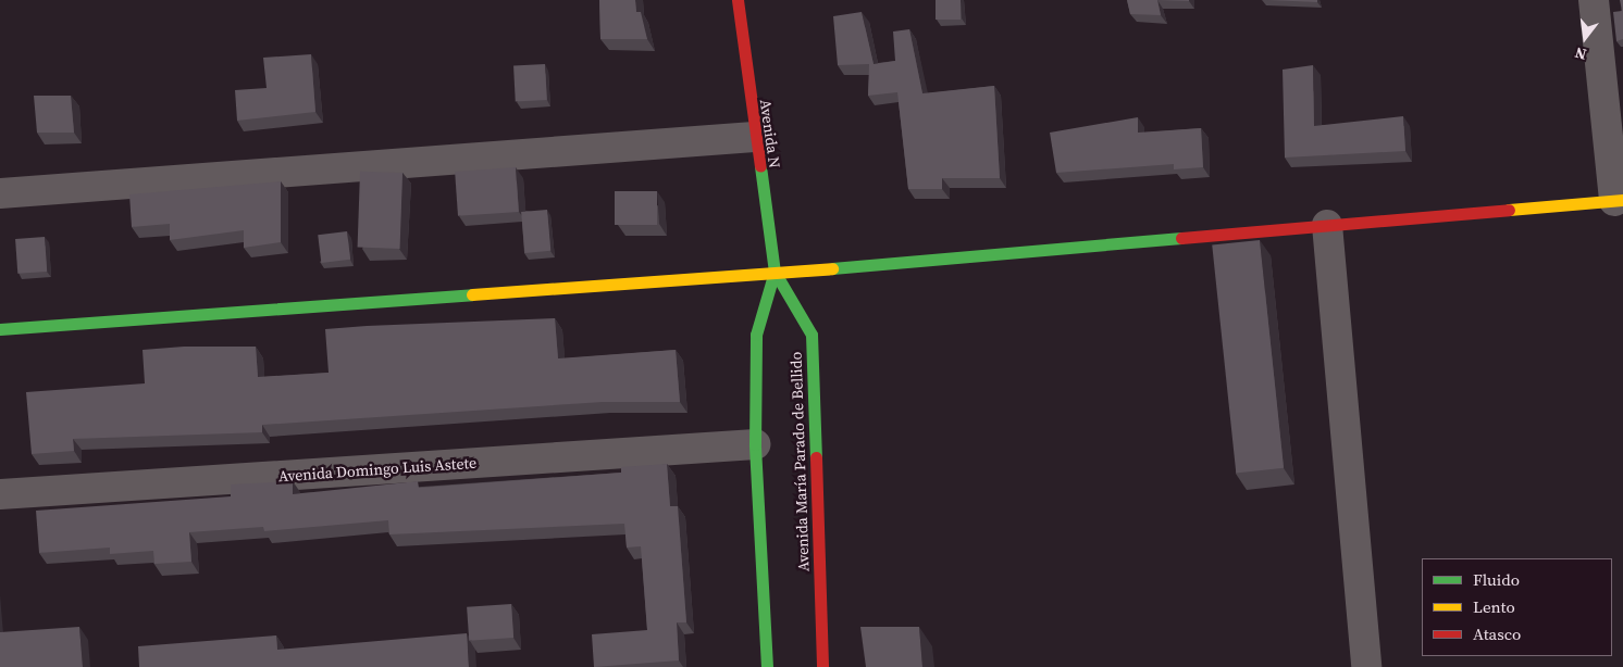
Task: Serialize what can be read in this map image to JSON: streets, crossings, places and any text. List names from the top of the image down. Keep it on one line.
{"streets":{"street":["Avenida N","Avenida María Parado de Bellido","Avenida Domingo Luis Astete"]},"crossings":[["Avenida N","Avenida María Parado de Bellido"]],"legend":["Fluido","Lento","Atasco"],"north":"bottom"}
